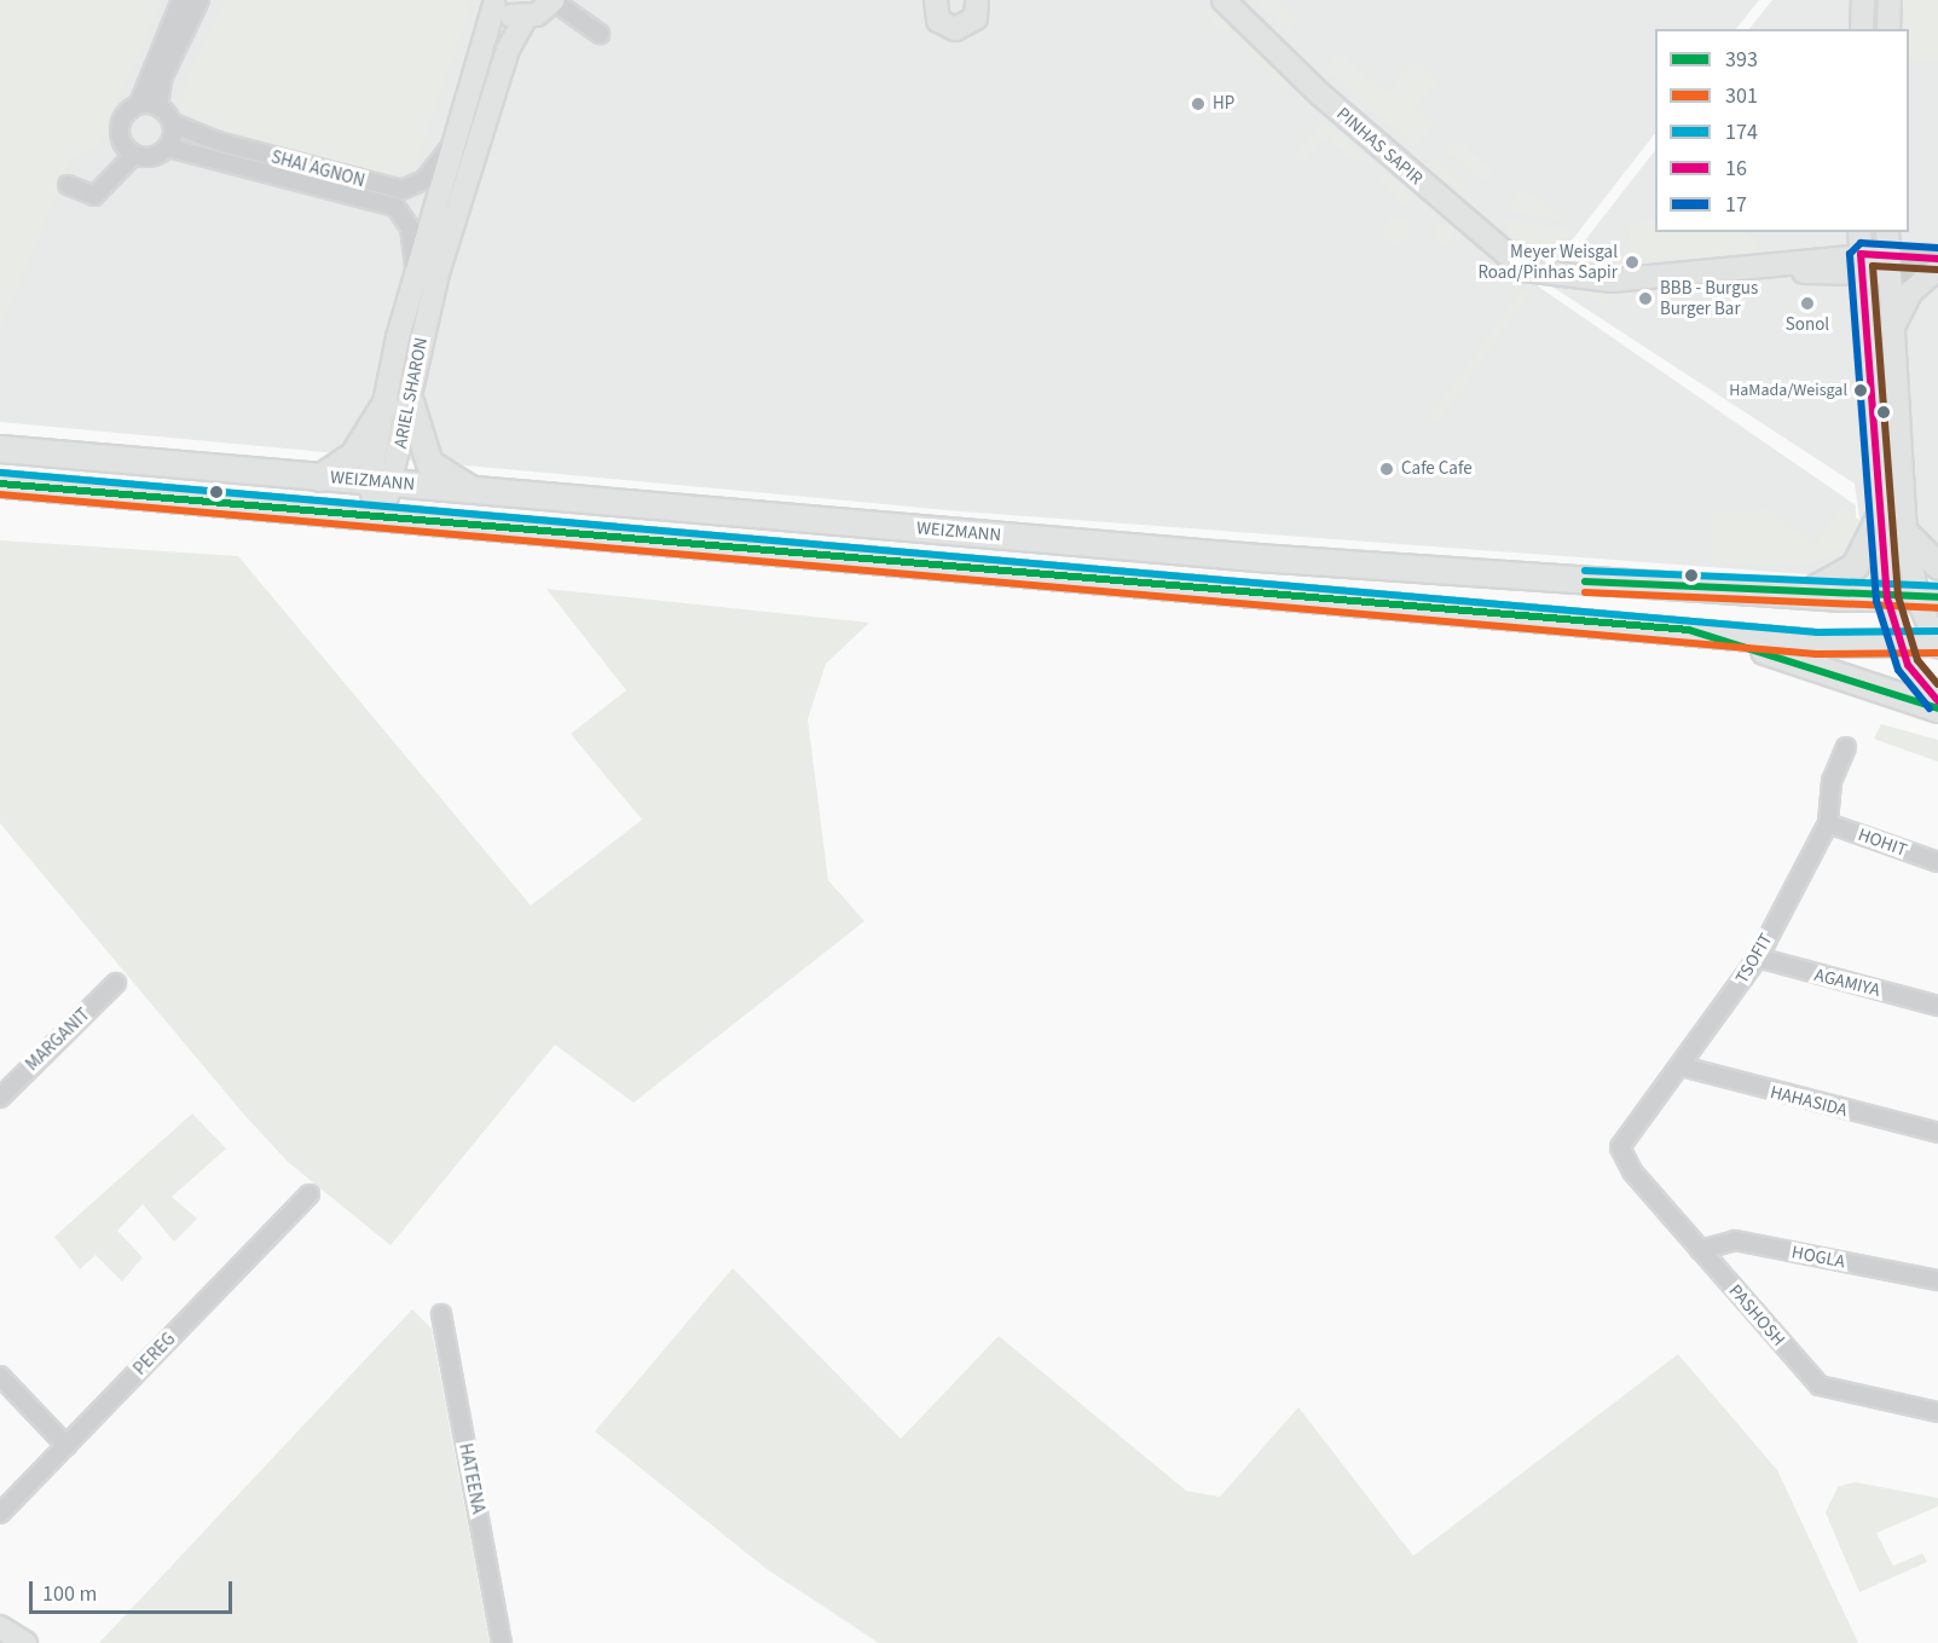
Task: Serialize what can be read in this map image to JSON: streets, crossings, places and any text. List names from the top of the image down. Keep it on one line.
{"streets":{"main road":["WEIZMANN"],"street":["PINHAS SAPIR","SHAI AGNON","ARIEL SHARON","HOHIT","TSOFIT","AGAMIYA","MARGANIT","HAHASIDA","HOGLA","PASHOSH","PEREG","HATEENA"]},"crossings":[["SHAI AGNON","ARIEL SHARON"],["ARIEL SHARON","WEIZMANN"],["HOHIT","TSOFIT"],["TSOFIT","AGAMIYA"],["TSOFIT","HAHASIDA"],["TSOFIT","PASHOSH"],["HOGLA","PASHOSH"]],"places":["HP","Meyer Weisgal Road/Pinhas Sapir","BBB - Burgus Burger Bar","Sonol","HaMada/Weisgal","Cafe Cafe"],"lines":["transit line 17","transit line 16","transit line 174","transit line 393","transit line 301"],"legend":["393","301","174","16","17"],"scale_bar":"100 m"}
